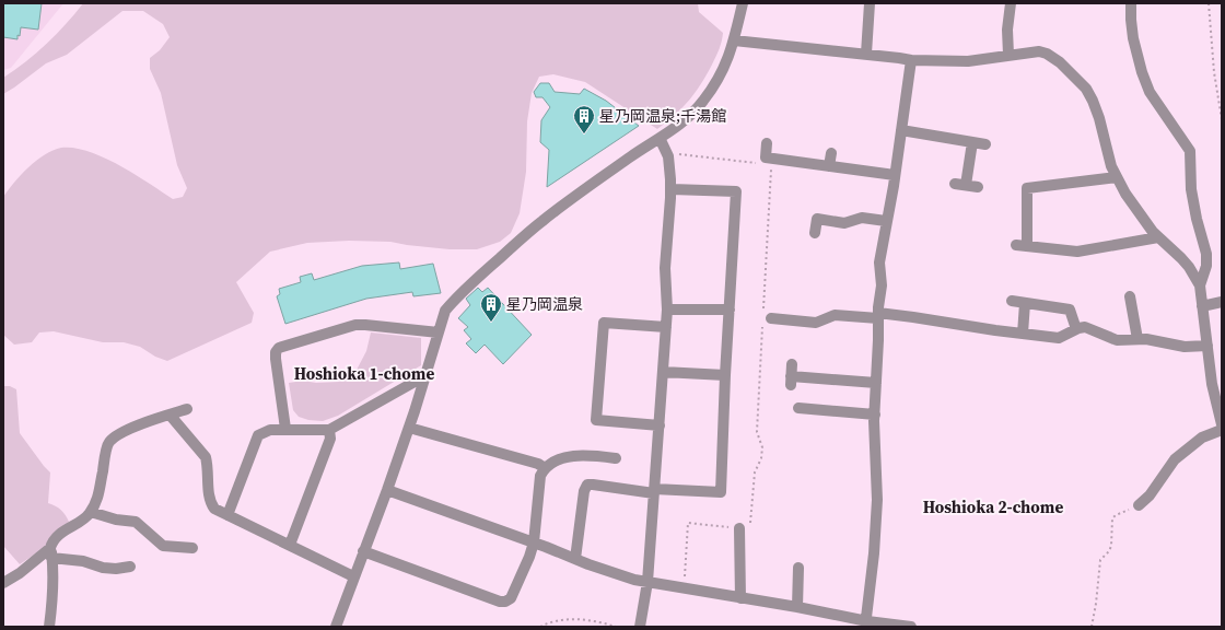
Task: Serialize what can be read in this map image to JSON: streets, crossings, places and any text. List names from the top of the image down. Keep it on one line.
{"districts":["Hoshioka 1-chome","Hoshioka 2-chome"],"places":{"building":["星乃岡温泉;千湯館","星乃岡温泉"]}}
